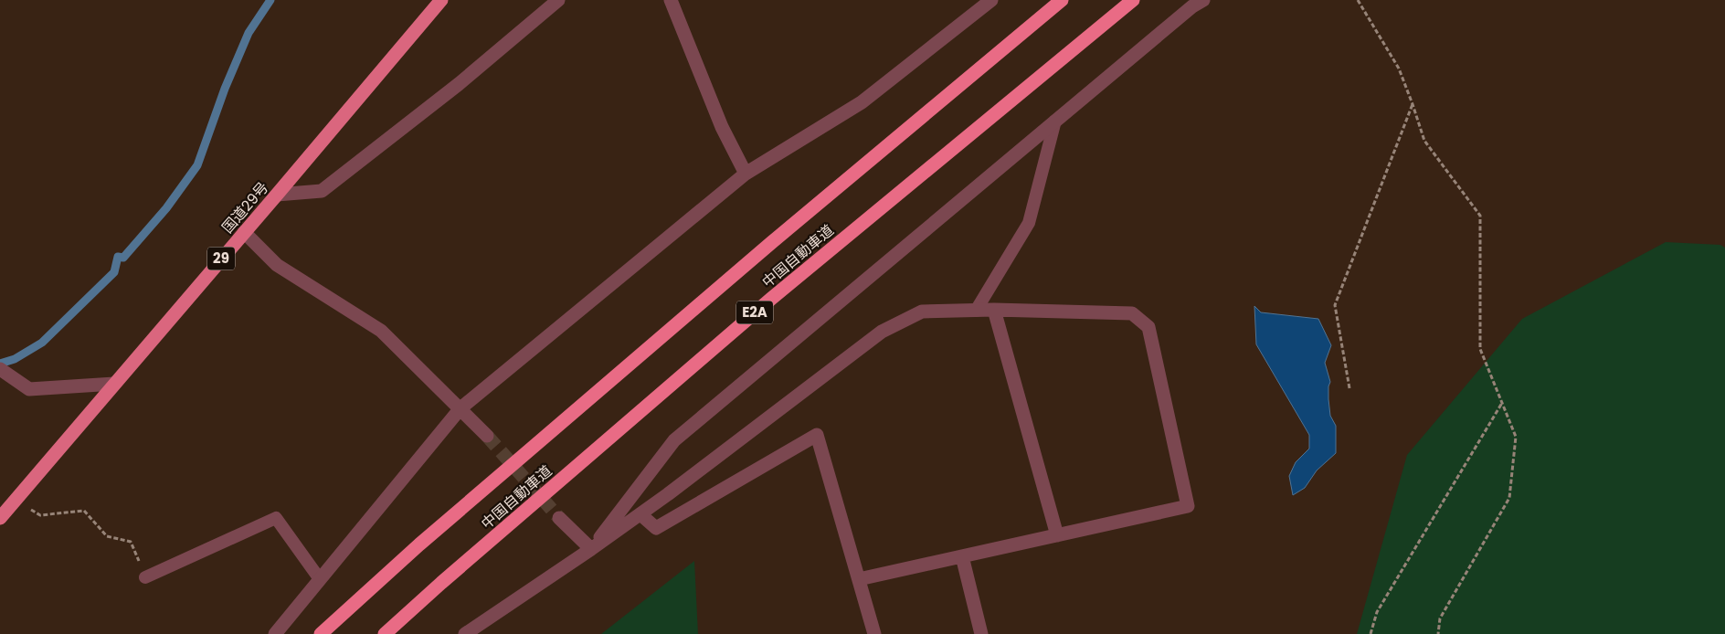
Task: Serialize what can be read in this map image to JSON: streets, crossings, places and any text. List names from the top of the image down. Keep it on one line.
{"streets":{"highway":["国道29号","中国自動車道","29","E2A"]}}
